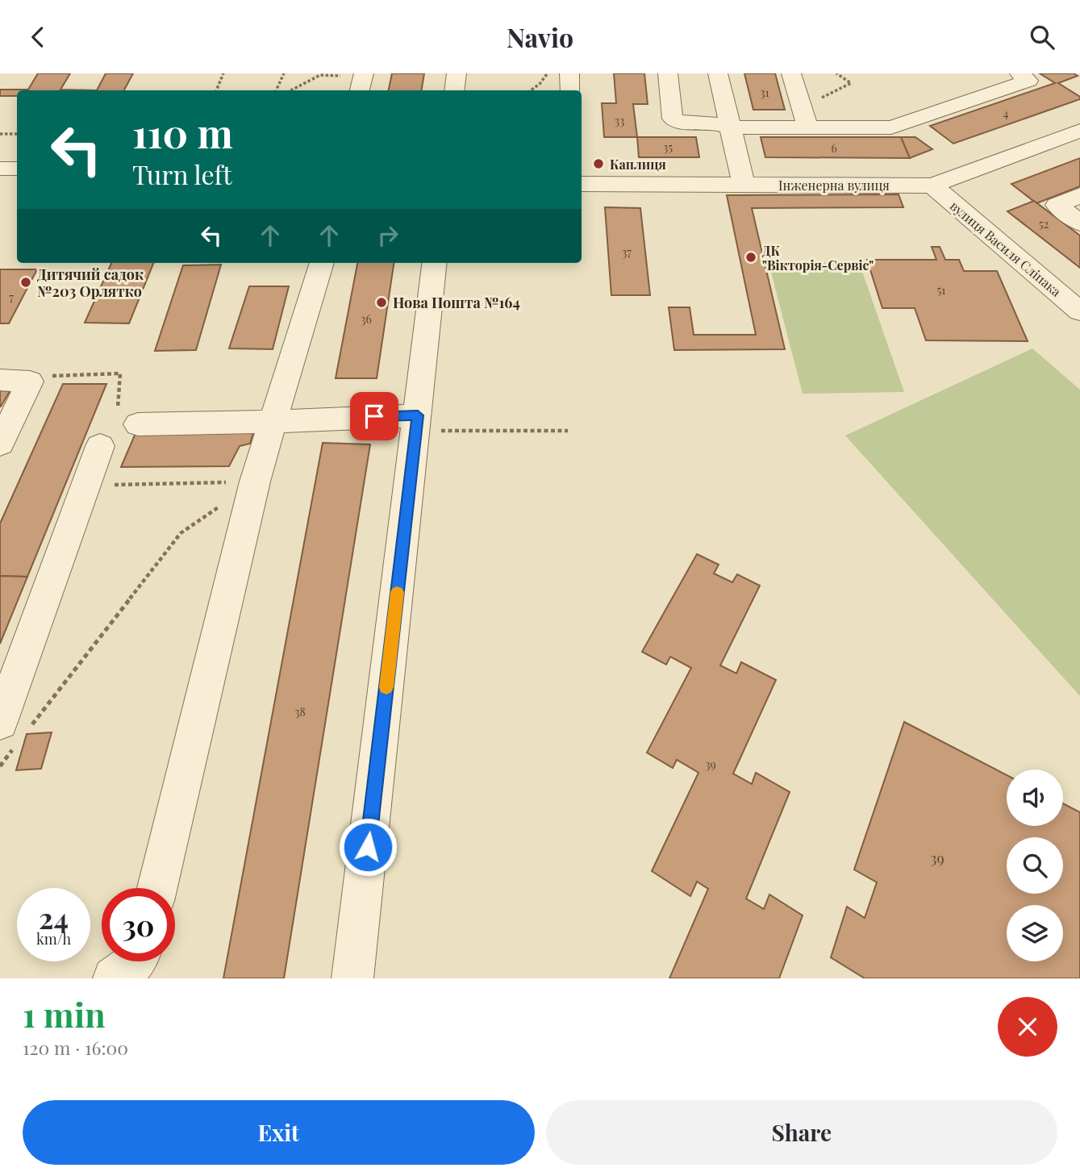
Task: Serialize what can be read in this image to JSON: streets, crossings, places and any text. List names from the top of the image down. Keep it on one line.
{"streets":{"street":["Інженерна вулиця","вулиця Василя Сліпака"]},"crossings":[["Інженерна вулиця","вулиця Василя Сліпака"]],"places":["Каплиця","ДК \"Вікторія-Сервіс\"","Дитячий садок №203 Орлятко","Нова Пошта №164"],"house_numbers":["31","4","33","35","6","52","37","51","7","36","38","39","39"],"page":{"header":"Navio","turn":["110 m","Turn left"],"speed":"24 km/h","limit":"30","heading":["1 min","120 m · 16:00"],"buttons":["Exit","Share"]}}
